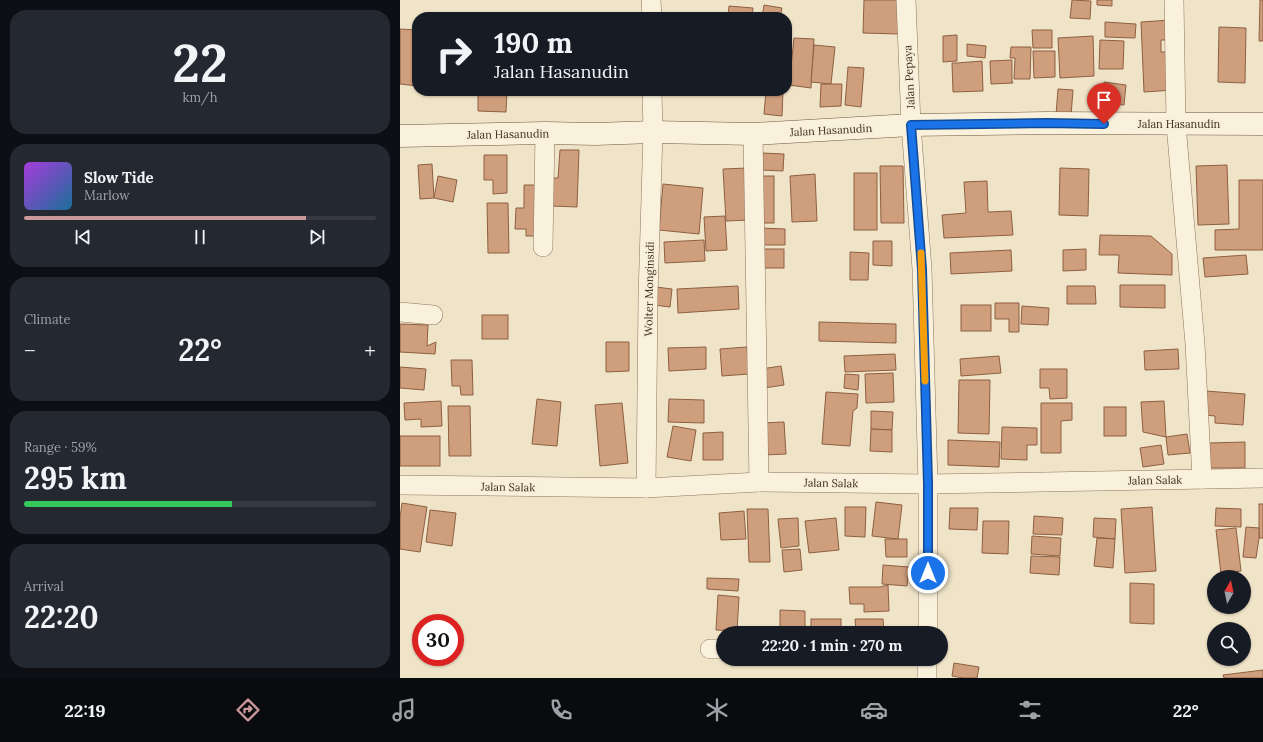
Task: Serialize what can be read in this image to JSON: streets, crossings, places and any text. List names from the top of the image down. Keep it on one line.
{"streets":{"main road":["Jalan Hasanudin"],"street":["Jalan Pepaya","Wolter Monginsidi","Jalan Salak"]},"crossings":[["Jalan Pepaya","Jalan Hasanudin"],["Jalan Pepaya","Jalan Salak"],["Jalan Hasanudin","Wolter Monginsidi"],["Wolter Monginsidi","Jalan Salak"]],"north":"top","page":{"tile":[["22","km/h"],"Climate",["Range · 59%","295 km"],["Arrival","22:20"]],"turn":["190 m","Jalan Hasanudin"],"song":["Slow Tide","Marlow"],"heat":["−","22°","+"],"limit":"30","trip":"22:20 · 1 min · 270 m","tabs":["22:19","22°"]}}
